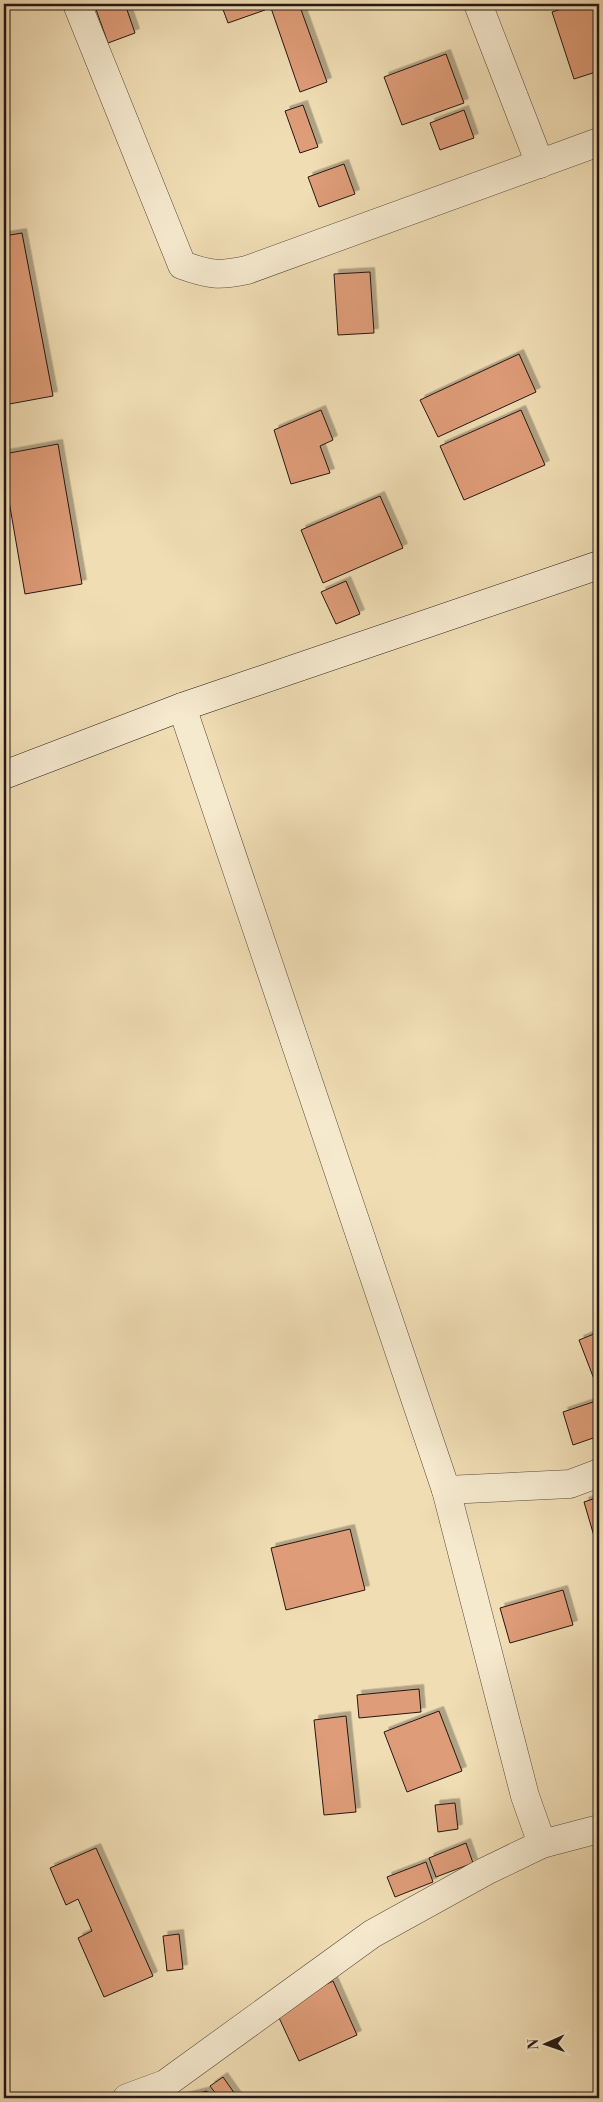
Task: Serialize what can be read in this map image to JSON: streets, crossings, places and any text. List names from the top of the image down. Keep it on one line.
{"north":"left"}
